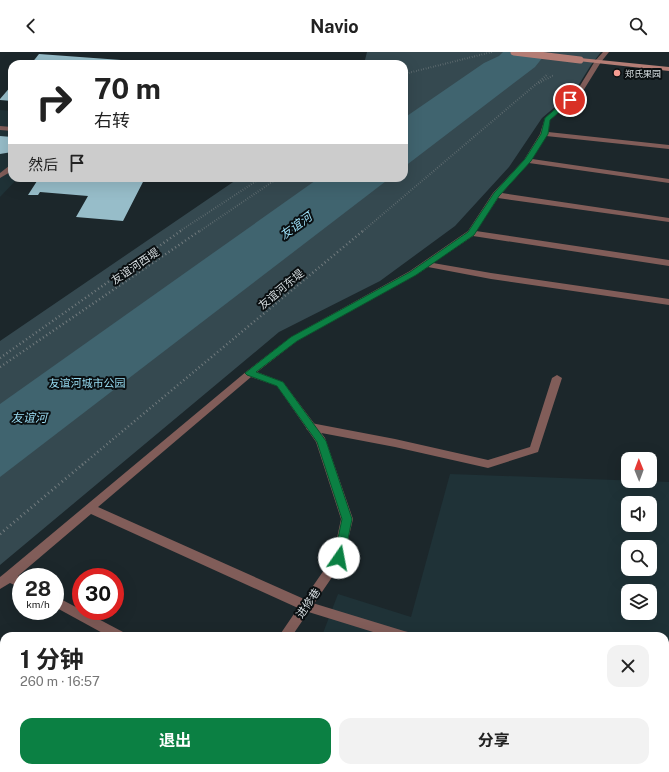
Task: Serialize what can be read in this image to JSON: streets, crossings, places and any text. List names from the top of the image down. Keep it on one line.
{"streets":{"street":["进修巷"],"path":["友谊河西堤","友谊河东堤"]},"water":["友谊河"],"parks":["友谊河城市公园"],"places":["郑氏果园"],"north":"top","page":{"header":"Navio","turn":["70 m","右转"],"then":"然后","speed":"28 km/h","limit":"30","heading":["1 分钟","260 m · 16:57"],"buttons":["退出","分享"]}}
